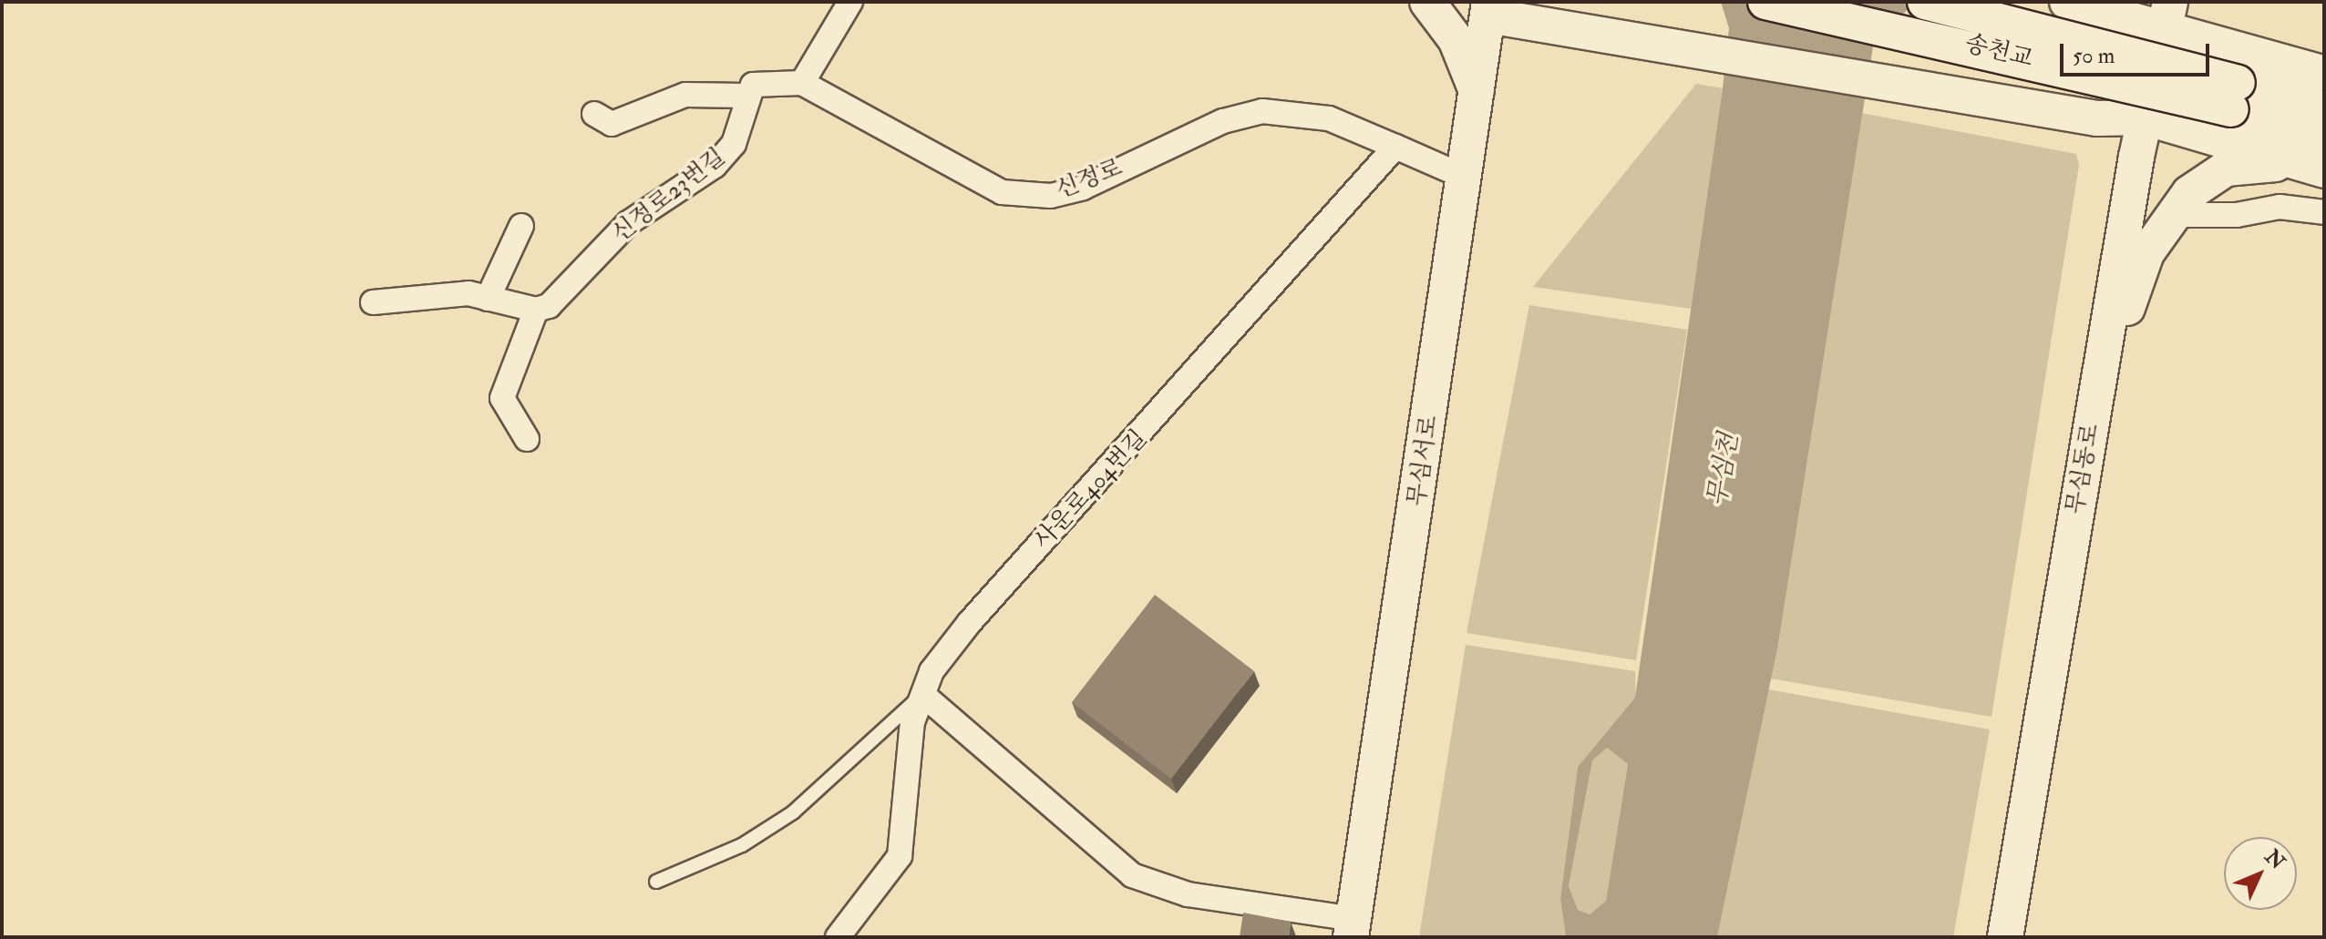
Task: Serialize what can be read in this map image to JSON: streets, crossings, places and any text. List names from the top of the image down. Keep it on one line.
{"streets":{"street":["송천교","신정로","신정로23번길","무심서로","무심동로","사운로404번길"]},"crossings":[["신정로","사운로404번길"],["무심서로","사운로404번길"]],"water":["무심천"],"scale_bar":"50 m","north":"top right"}
